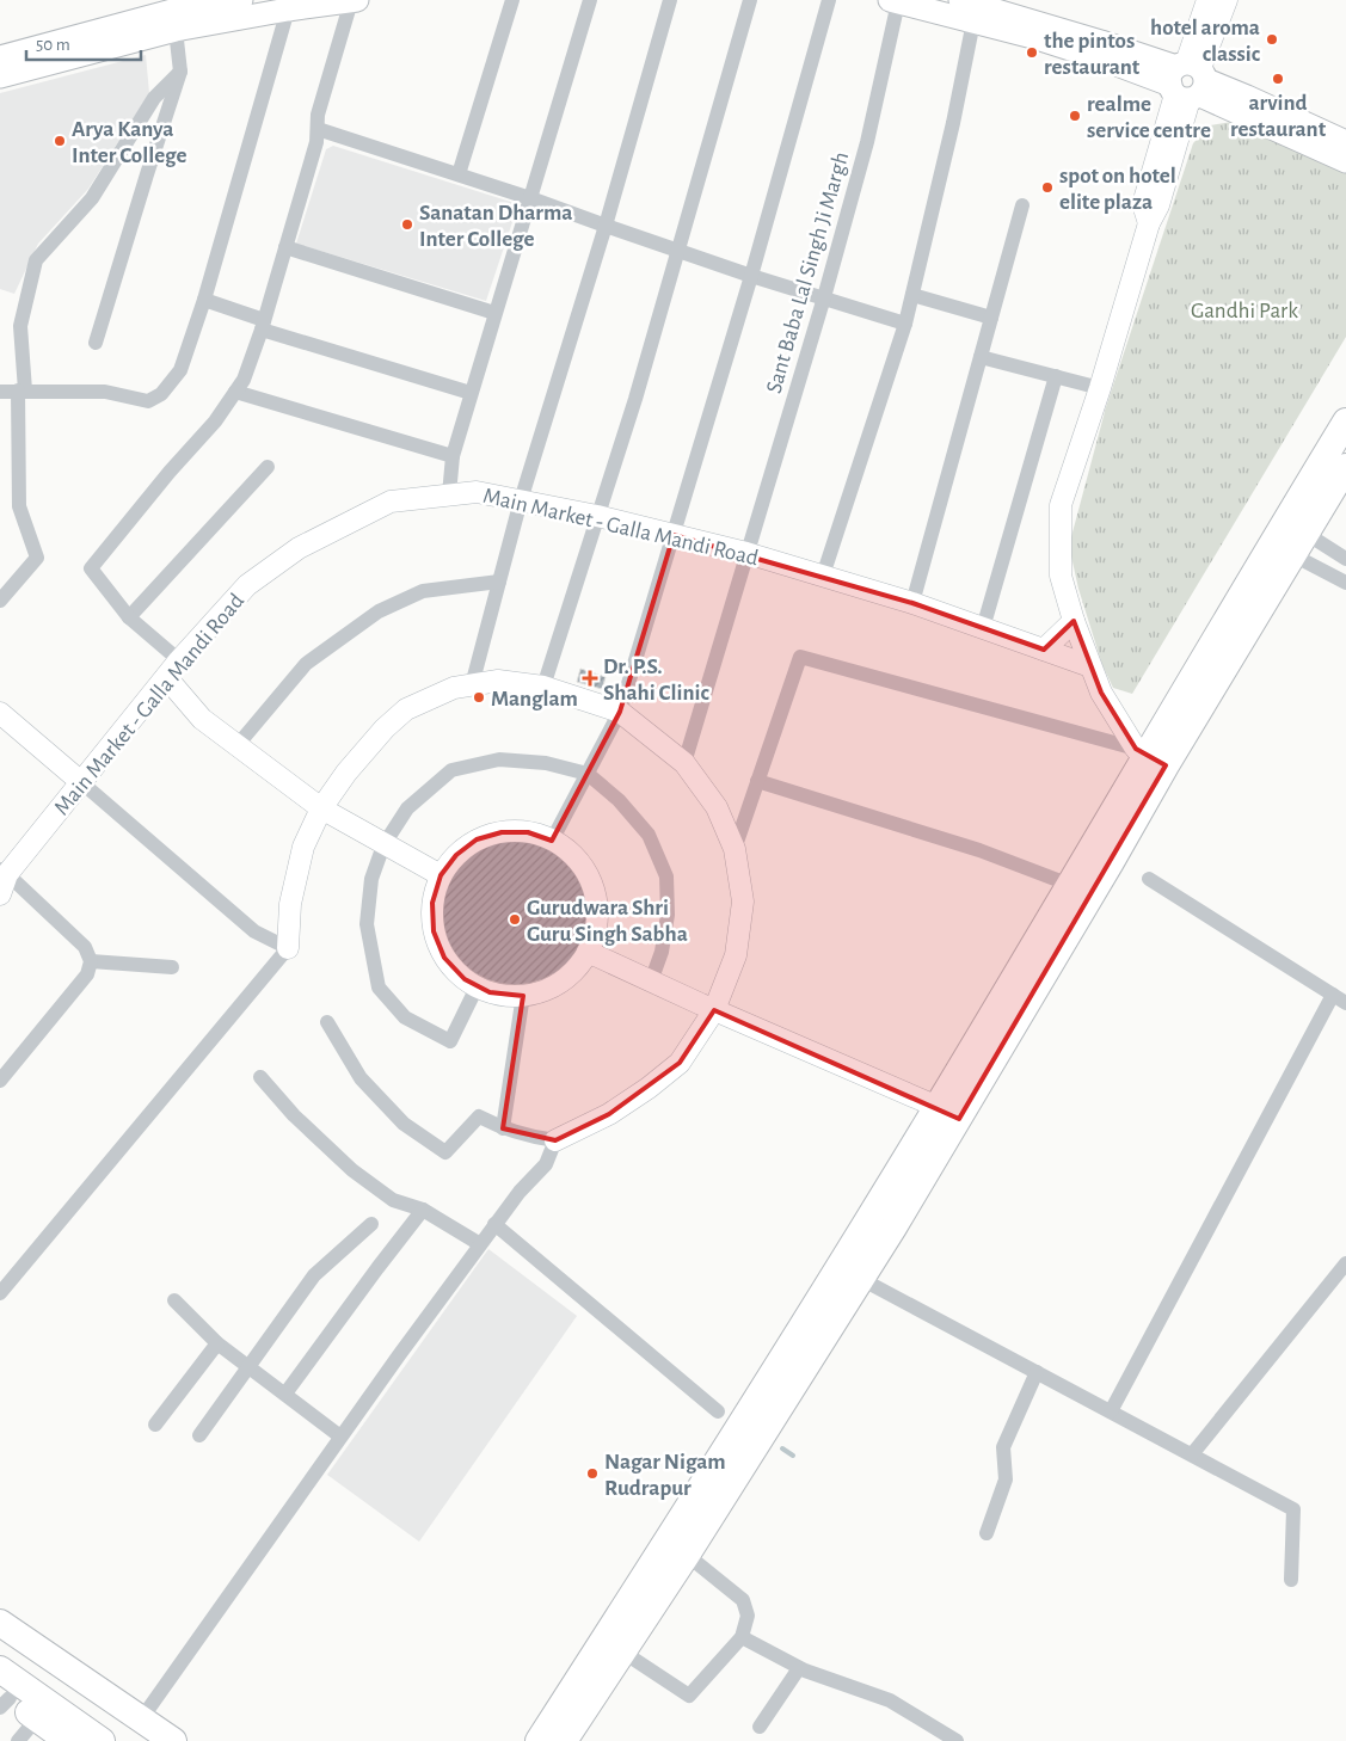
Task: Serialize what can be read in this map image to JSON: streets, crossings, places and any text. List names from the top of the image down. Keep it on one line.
{"streets":{"street":["Sant Baba Lal Singh Ji Margh","Main Market - Galla Mandi Road"]},"crossings":[["Sant Baba Lal Singh Ji Margh","Main Market - Galla Mandi Road"]],"parks":["Gandhi Park"],"places":{"other":["hotel aroma classic","the pintos restaurant","arvind restaurant","realme service centre","Arya Kanya Inter College","spot on hotel elite plaza","Sanatan Dharma Inter College","Manglam","Gurudwara Shri Guru Singh Sabha","Nagar Nigam Rudrapur"],"health":["Dr. P.S. Shahi Clinic"]},"scale_bar":"50 m"}
